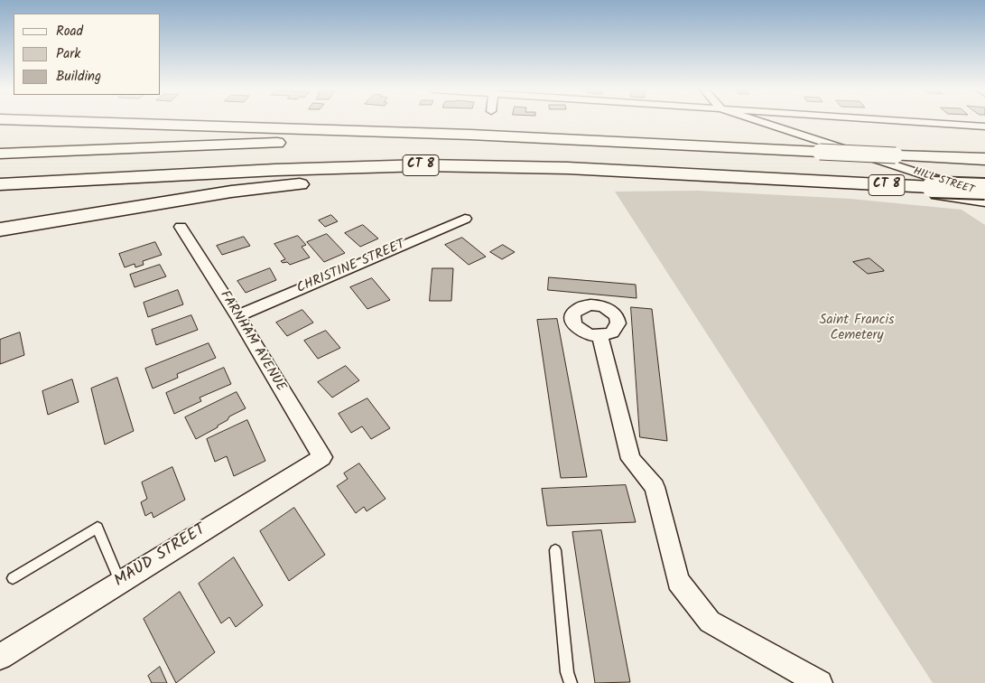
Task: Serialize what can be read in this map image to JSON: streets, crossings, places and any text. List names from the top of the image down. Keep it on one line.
{"streets":{"highway":["CT 8"],"street":["HILL STREET","CHRISTINE STREET","FARNHAM AVENUE","MAUD STREET"]},"crossings":[["CT 8","HILL STREET"],["CHRISTINE STREET","FARNHAM AVENUE"],["FARNHAM AVENUE","MAUD STREET"]],"parks":["Saint Francis Cemetery"],"legend":["Road","Park","Building"]}
